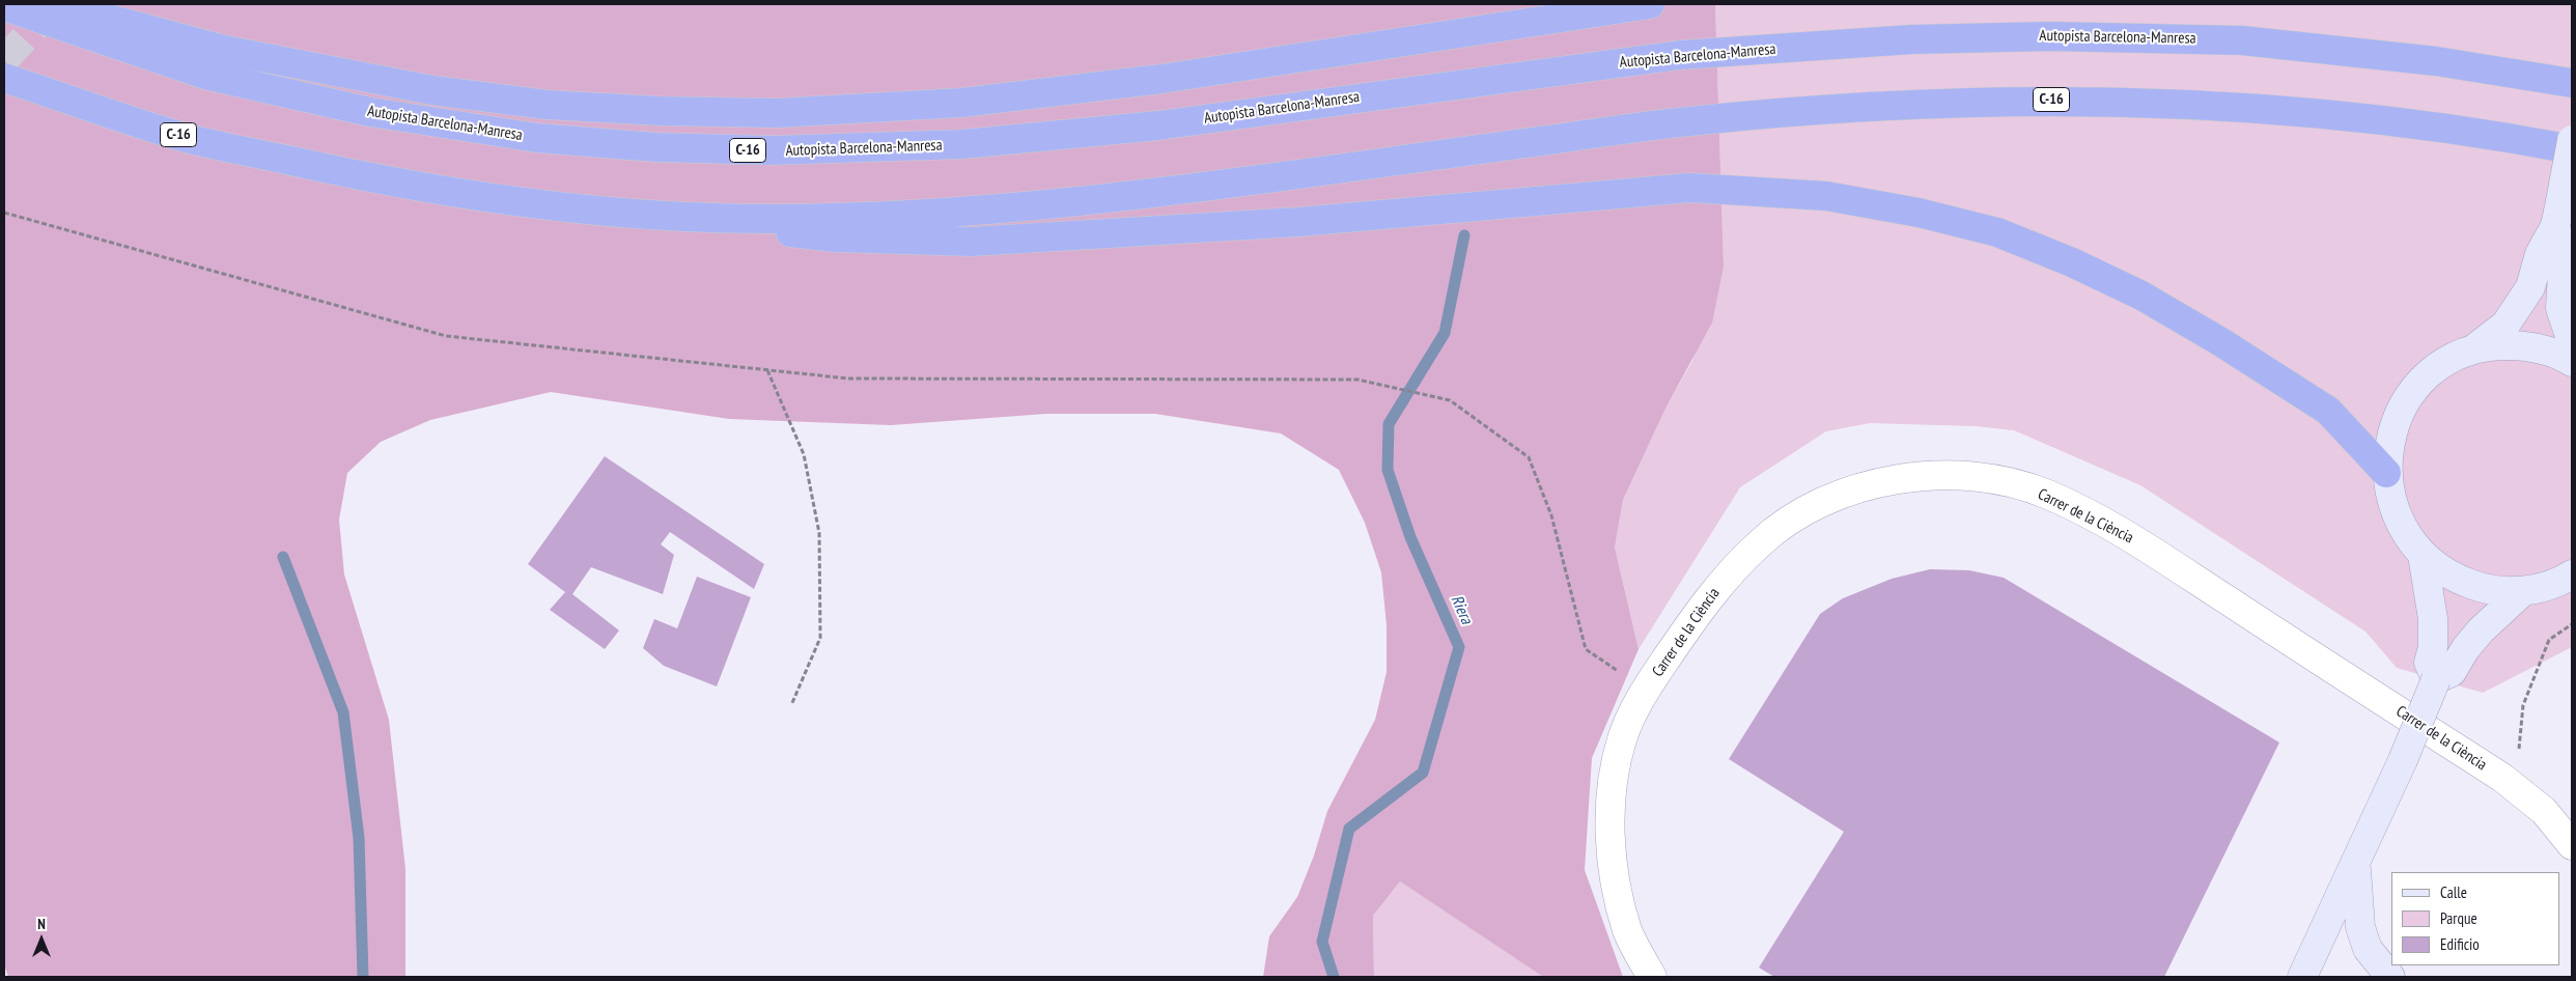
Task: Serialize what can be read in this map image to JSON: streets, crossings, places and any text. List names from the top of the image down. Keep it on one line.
{"streets":{"highway":["Autopista Barcelona-Manresa","C-16"],"street":["Carrer de la Ciència"]},"water":["Riera"],"legend":["Calle","Parque","Edificio"],"north":"top"}
